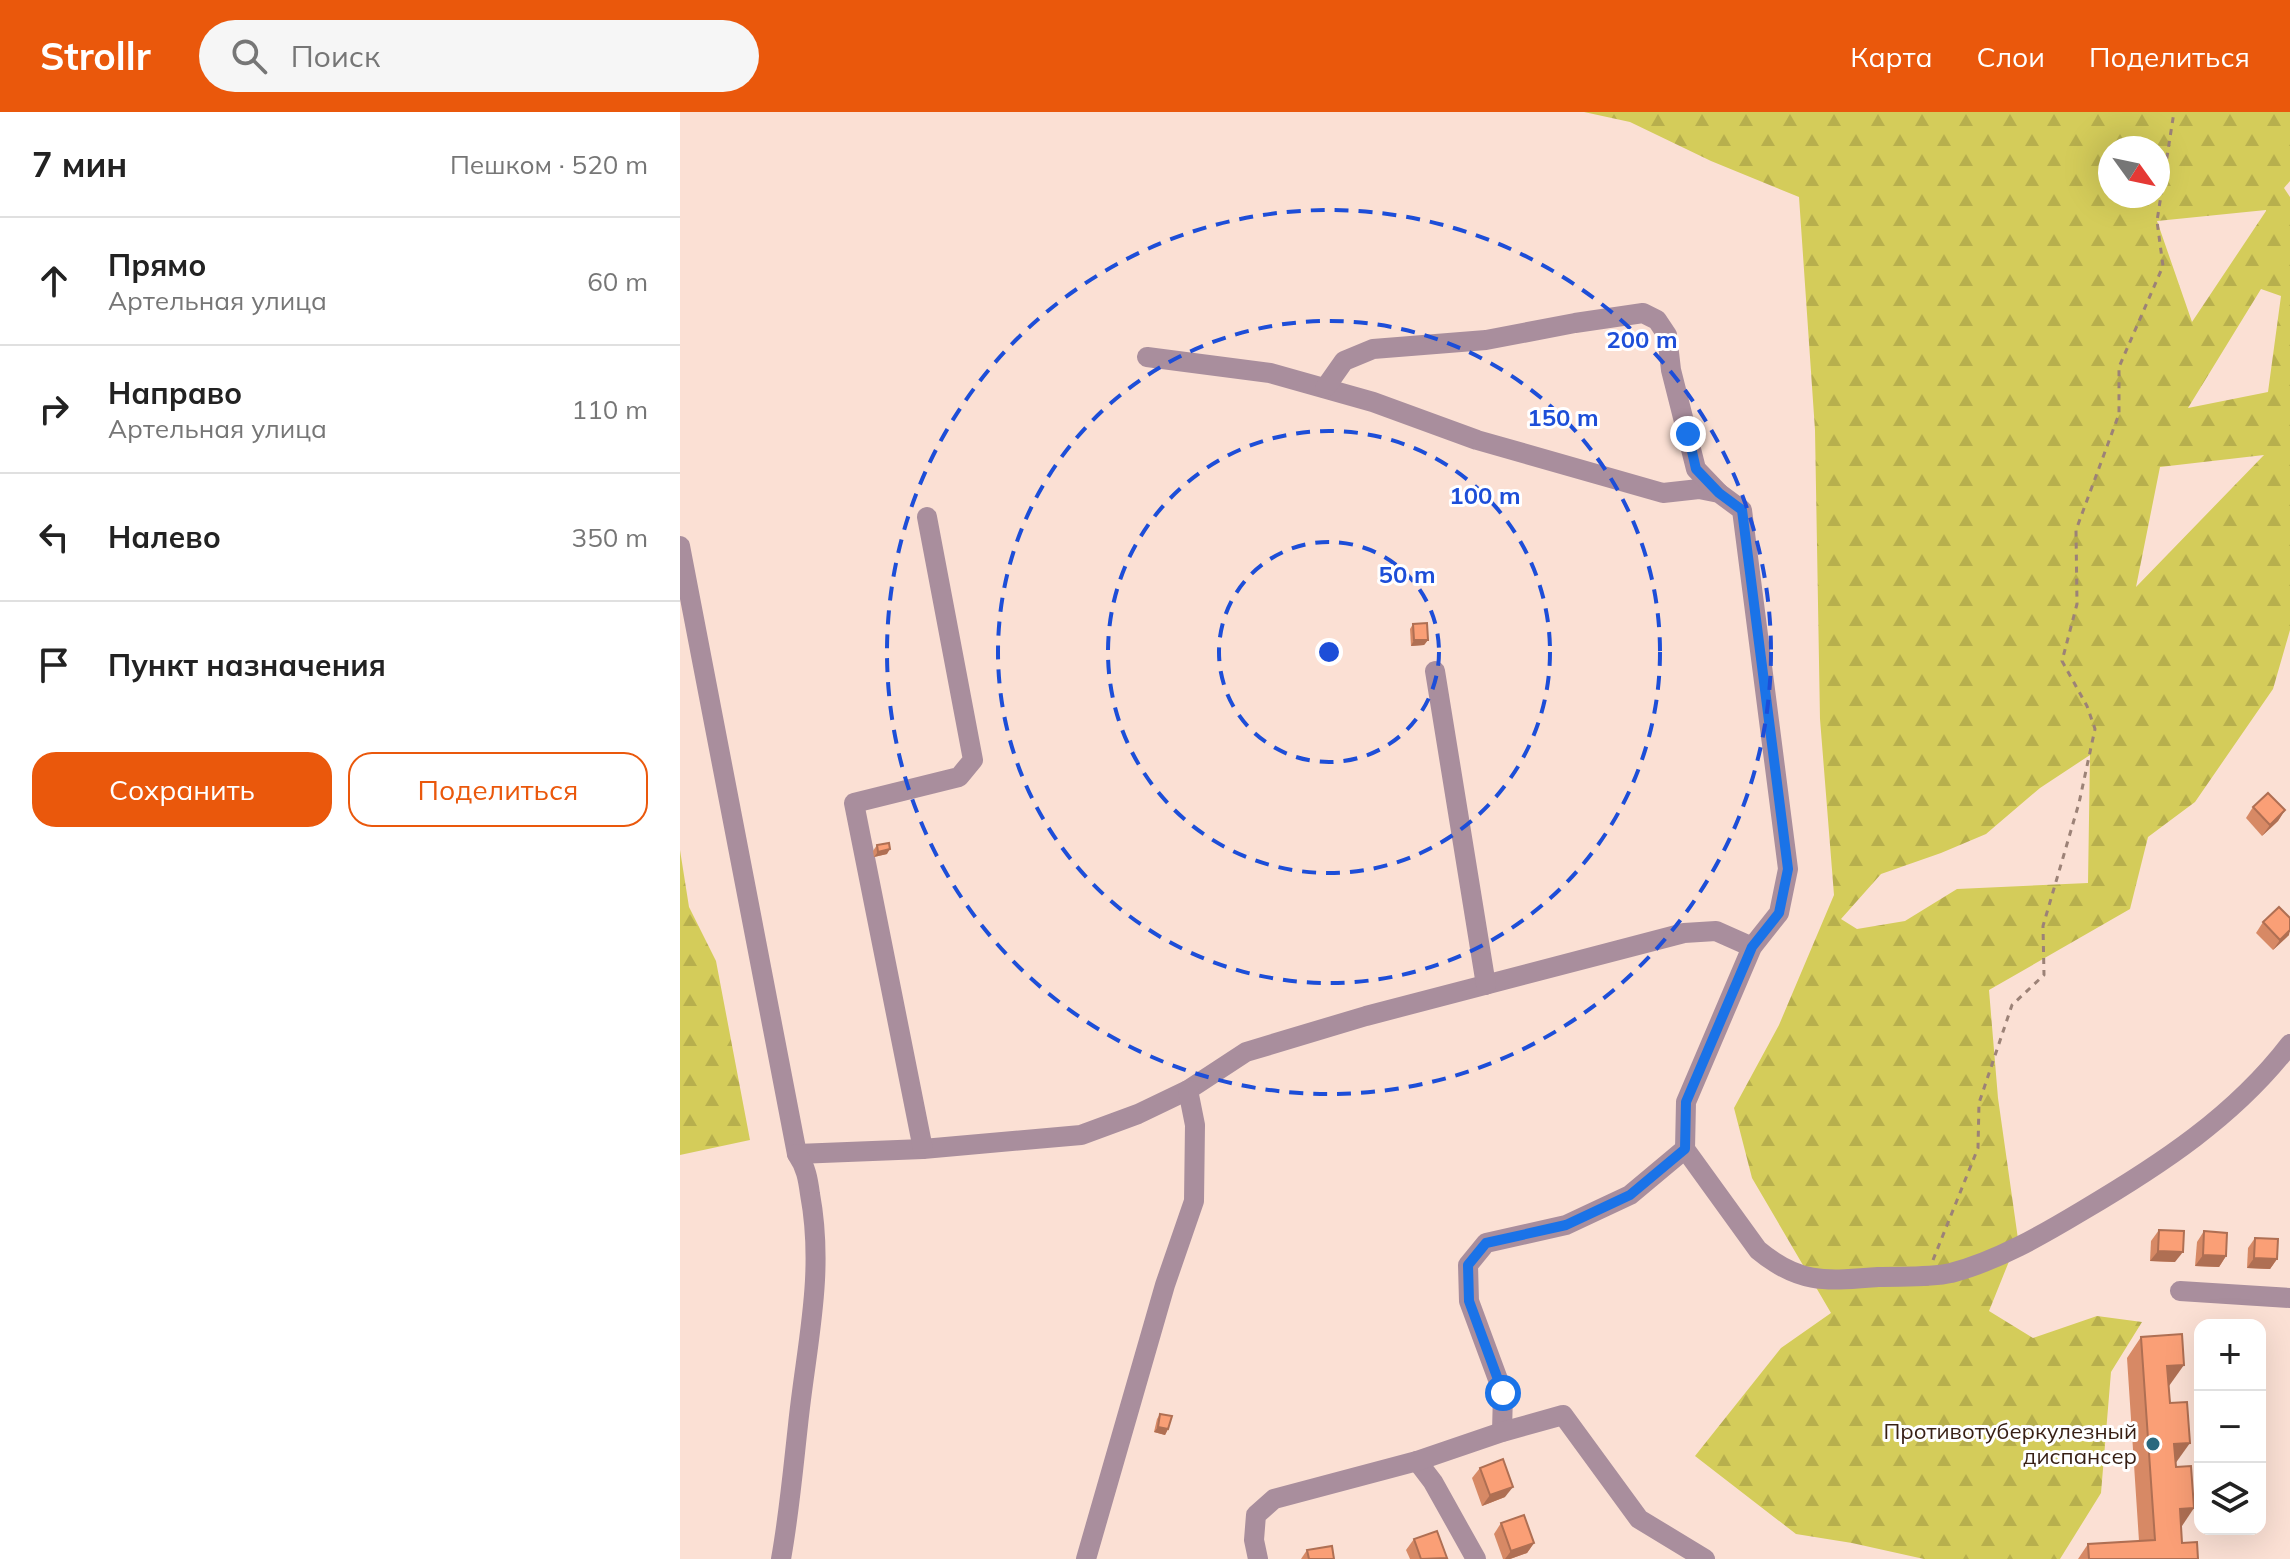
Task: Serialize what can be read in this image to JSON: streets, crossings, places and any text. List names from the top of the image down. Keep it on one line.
{"places":["Противотуберкулезный диспансер"],"north":"bottom right","page":{"header":"Strollr","search":"Поиск","nav":["Карта","Слои","Поделиться"],"heading":["7 мин","Пешком · 520 m"],"list":[["Прямо","Артельная улица","60 m"],["Направо","Артельная улица","110 m"],["Налево","350 m"],"Пункт назначения"],"buttons":["Сохранить","Поделиться"],"map_buttons":["+","−"]},"rings":["200 m","150 m","100 m","50 m"]}
